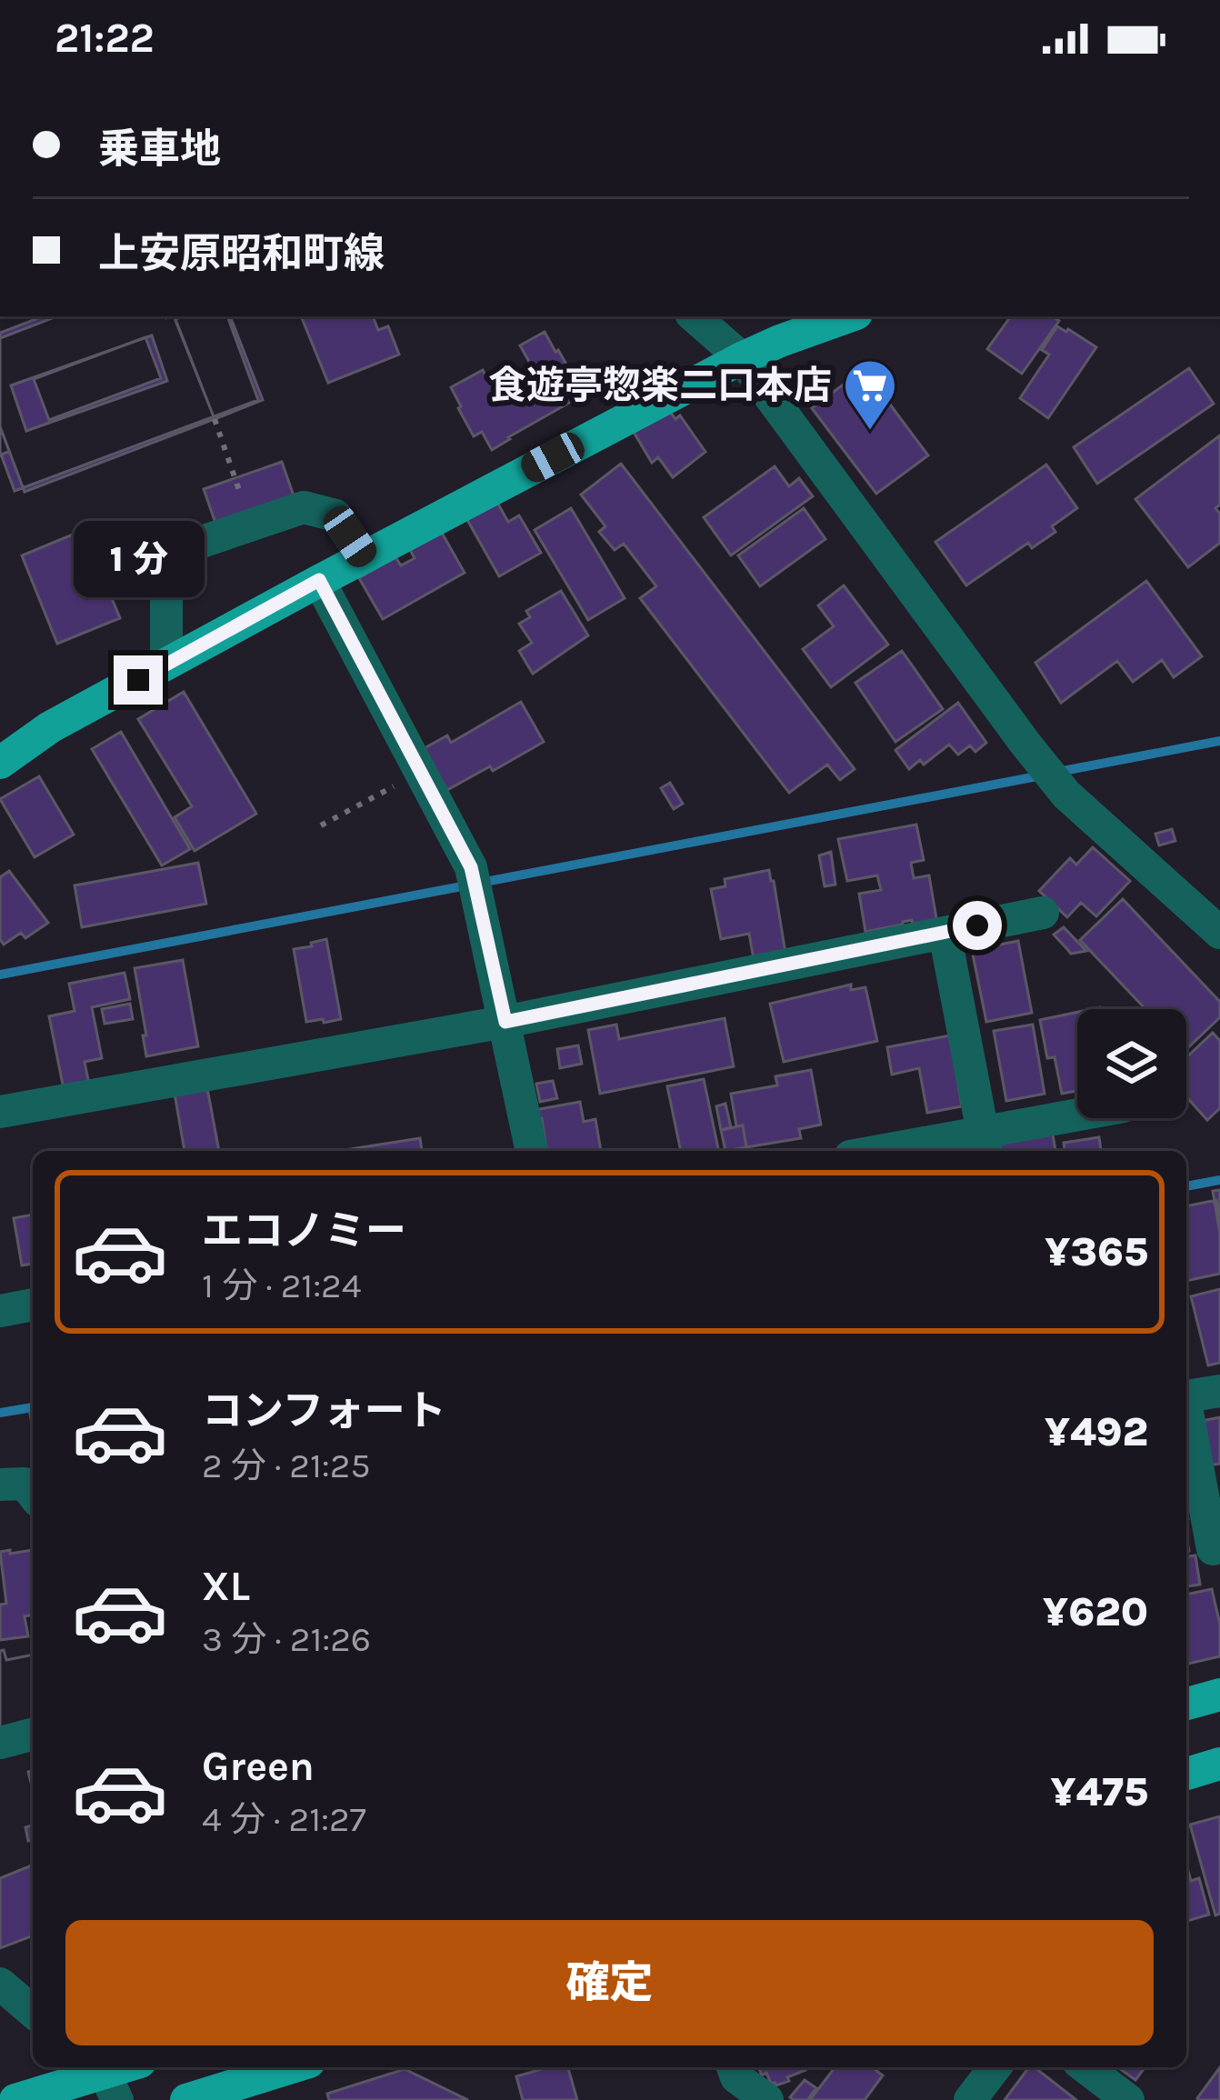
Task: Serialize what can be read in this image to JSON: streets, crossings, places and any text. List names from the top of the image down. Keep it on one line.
{"places":{"supermarket":["食遊亭惣楽二口本店"]},"page":{"status":"21:22","banner":["乗車地","上安原昭和町線"],"bubble":"1 分","list":[{"name":"エコノミー","note":"1 分 · 21:24","value":"¥365"},{"name":"コンフォート","note":"2 分 · 21:25","value":"¥492"},{"name":"XL","note":"3 分 · 21:26","value":"¥620"},{"name":"Green","note":"4 分 · 21:27","value":"¥475"}],"buttons":"確定"}}
